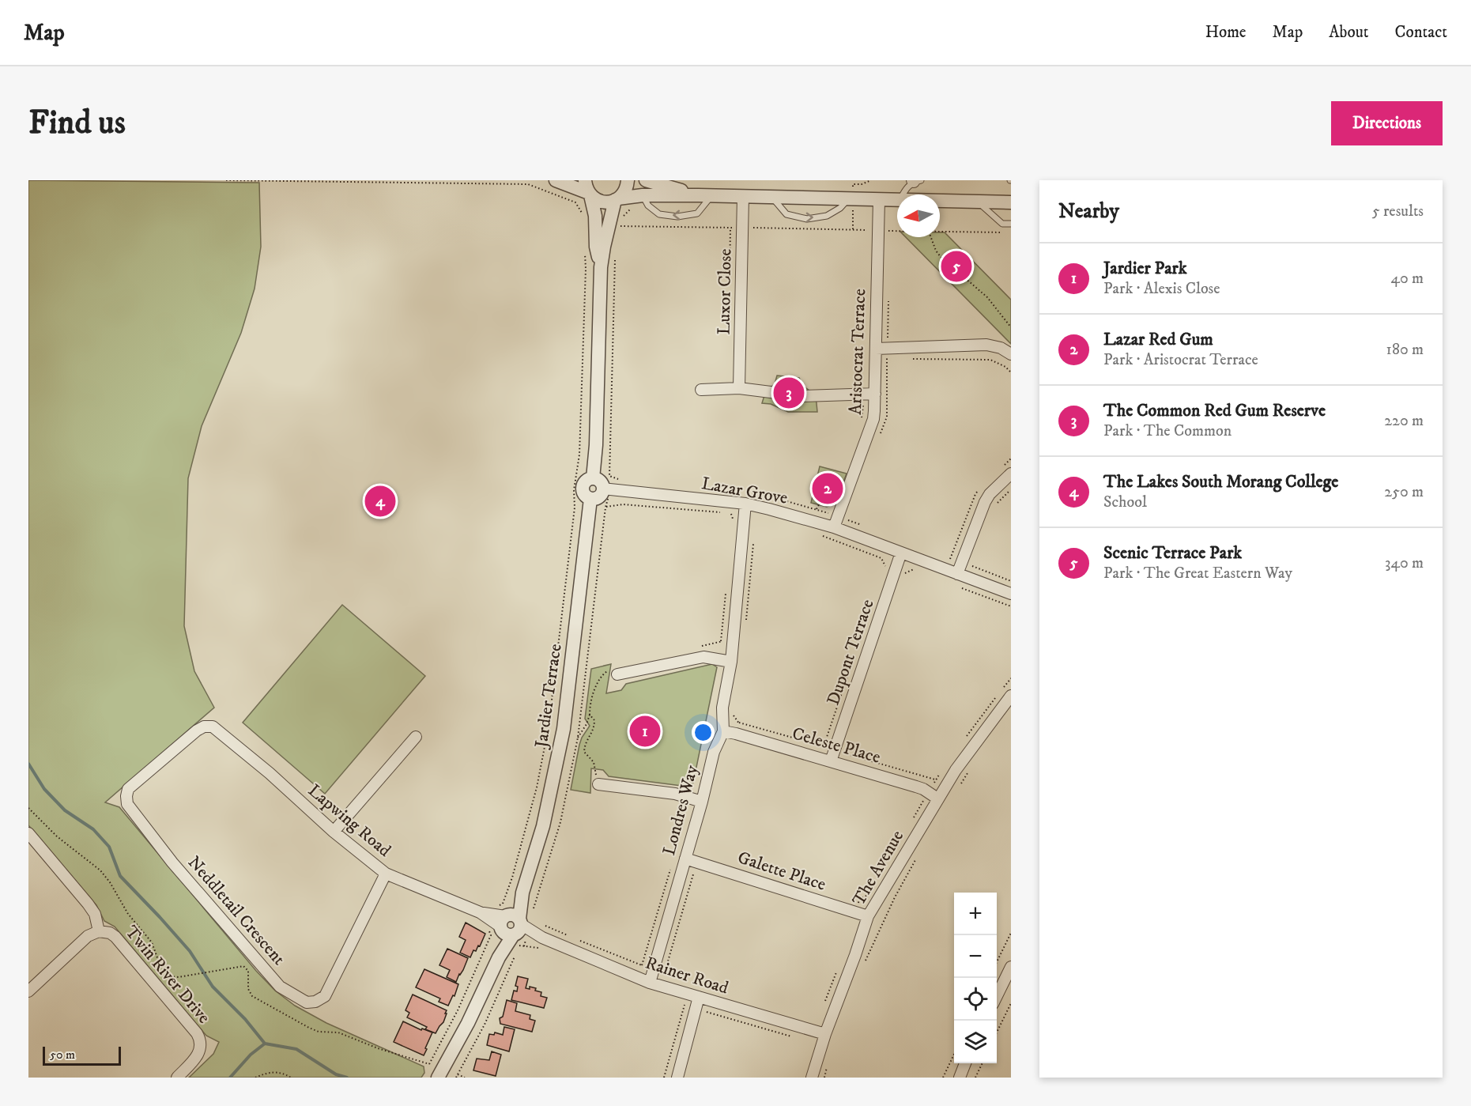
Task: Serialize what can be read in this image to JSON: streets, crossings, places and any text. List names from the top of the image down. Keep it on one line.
{"streets":{"street":["Luxor Close","Aristocrat Terrace","Lazar Grove","Dupont Terrace","Jardier Terrace","Celeste Place","Londres Way","Lapwing Road","The Avenue","Galette Place","Neddletail Crescent","Twin River Drive","Rainer Road"]},"crossings":[["Aristocrat Terrace","Lazar Grove"],["Lazar Grove","Dupont Terrace"],["Lazar Grove","Jardier Terrace"],["Lazar Grove","Londres Way"],["Dupont Terrace","Celeste Place"],["Jardier Terrace","Lapwing Road"],["Jardier Terrace","Rainer Road"],["Celeste Place","Londres Way"],["Celeste Place","The Avenue"],["Londres Way","Galette Place"],["Londres Way","Rainer Road"],["Lapwing Road","Neddletail Crescent"],["Lapwing Road","Rainer Road"],["The Avenue","Galette Place"],["The Avenue","Rainer Road"]],"scale_bar":"50 m","north":"left","page":{"header":"Map","nav":["Home","Map","About","Contact"],"buttons":"Directions","title":"Find us","heading":["Nearby","5 results"],"list":[{"mark":"1","name":"Jardier Park","note":"Park · Alexis Close","value":"40 m"},{"mark":"2","name":"Lazar Red Gum","note":"Park · Aristocrat Terrace","value":"180 m"},{"mark":"3","name":"The Common Red Gum Reserve","note":"Park · The Common","value":"220 m"},{"mark":"4","name":"The Lakes South Morang College","note":"School","value":"250 m"},{"mark":"5","name":"Scenic Terrace Park","note":"Park · The Great Eastern Way","value":"340 m"}],"pins":["5","3","2","4","1"],"map_buttons":["+","−"],"scale":"50 m"}}
